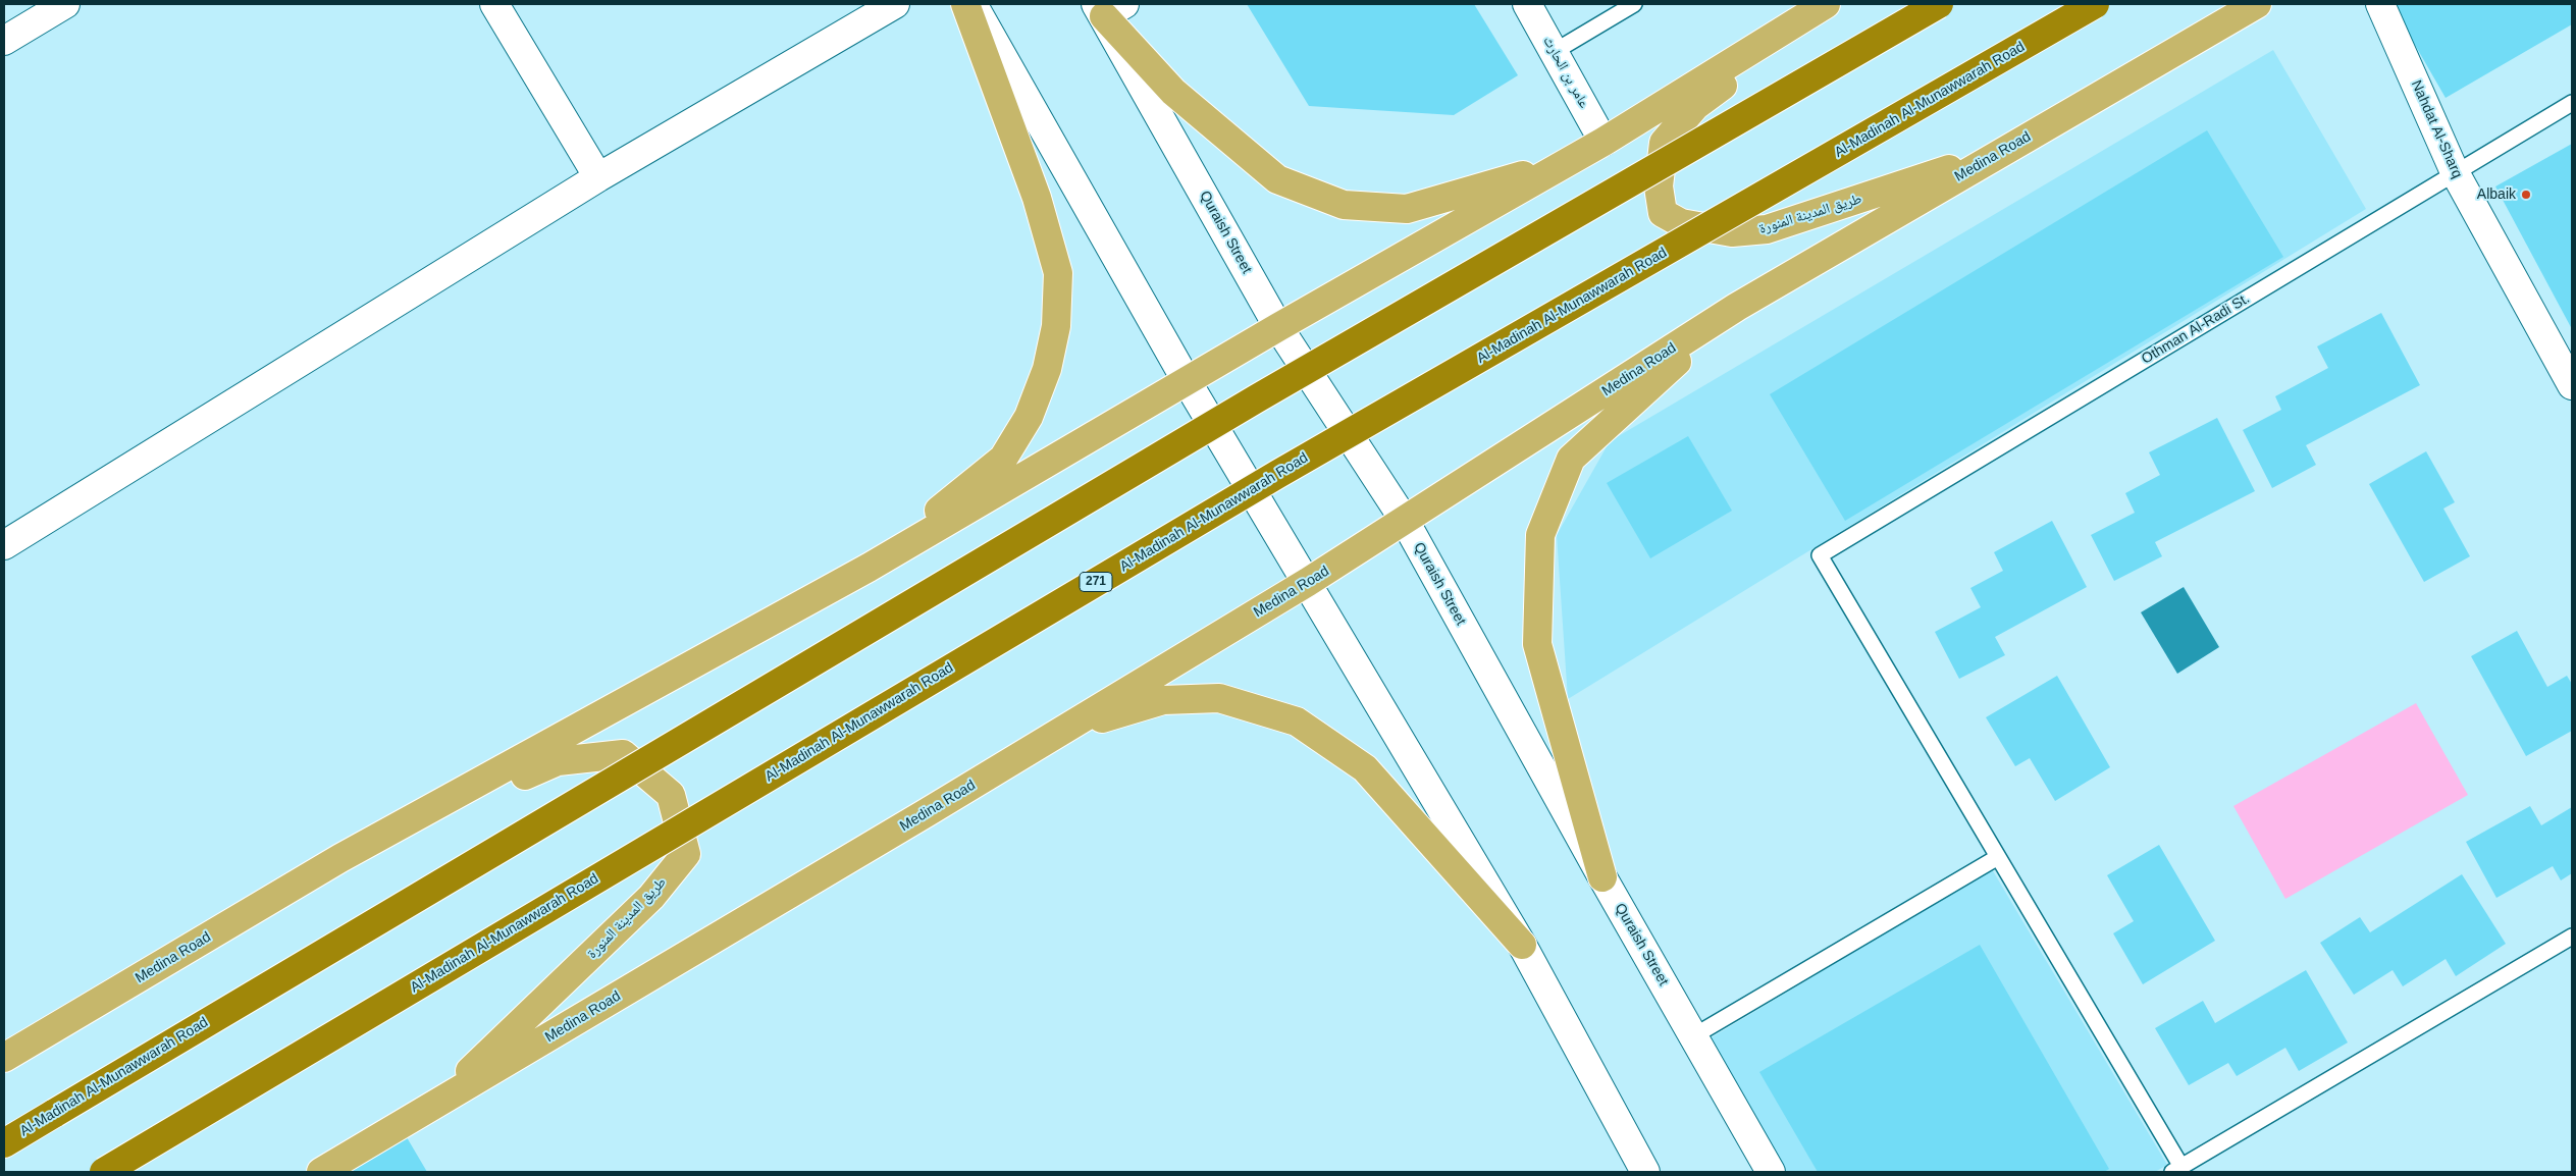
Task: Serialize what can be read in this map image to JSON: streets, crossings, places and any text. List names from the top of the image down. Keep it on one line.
{"streets":{"highway":["Al-Madinah Al-Munawwarah Road","271"],"main road":["عامر بن الحارث","Nahdat Al-Sharq","Medina Road","طريق المدينة المنورة","Quraish Street"],"lane":["Othman Al-Radi St."]},"crossings":[["عامر بن الحارث","Medina Road"],["Nahdat Al-Sharq","Othman Al-Radi St."],["Medina Road","طريق المدينة المنورة"],["Medina Road","Quraish Street"]],"places":["Albaik"]}
